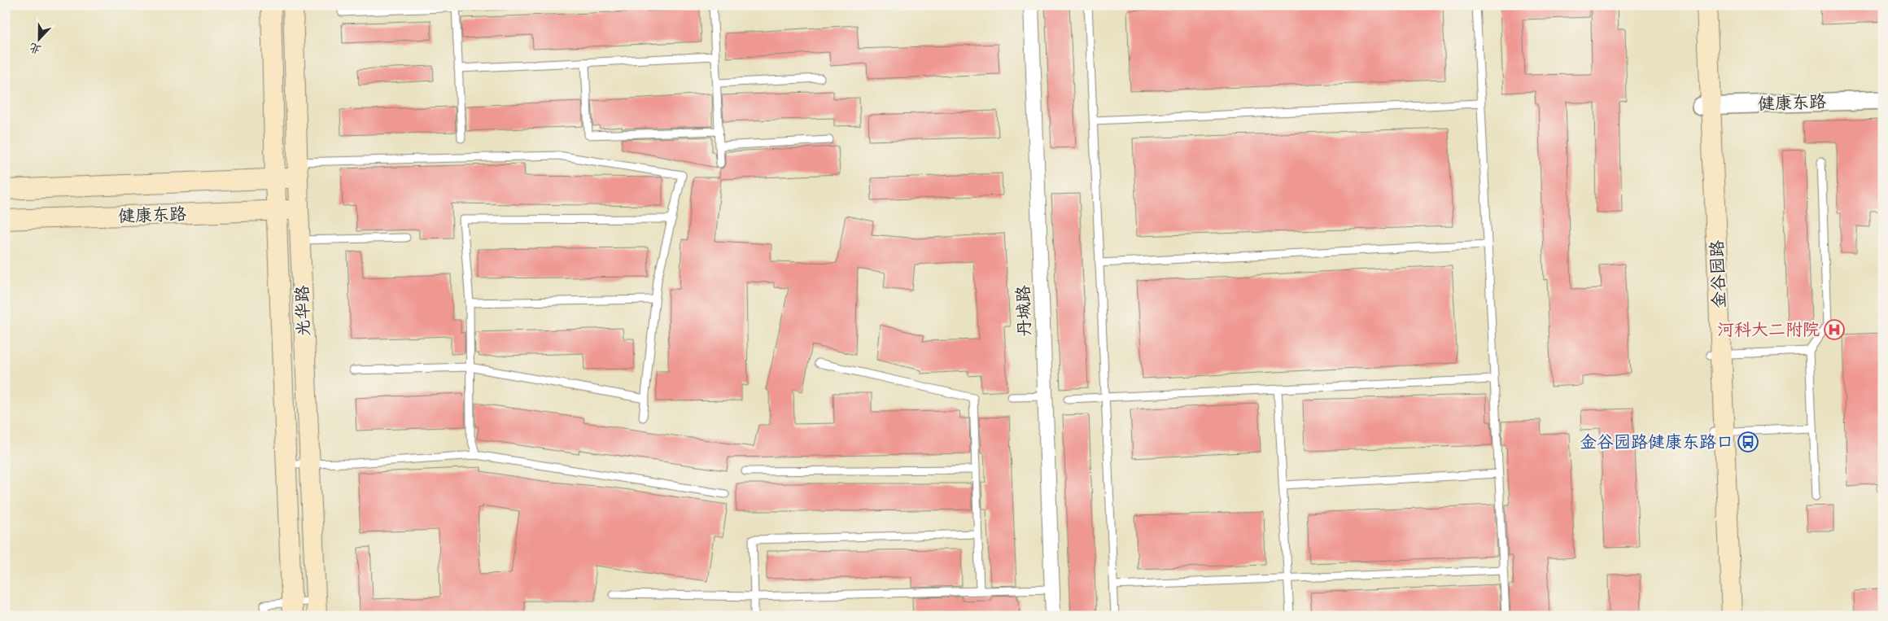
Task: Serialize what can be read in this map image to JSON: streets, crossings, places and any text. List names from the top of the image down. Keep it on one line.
{"streets":{"main road":["健康东路","金谷园路","光华路"],"street":["丹城路"]},"crossings":[["健康东路","金谷园路"],["健康东路","光华路"]],"places":{"hospital":["河科大二附院"],"bus stop":["金谷园路健康东路口"]},"north":"bottom"}
